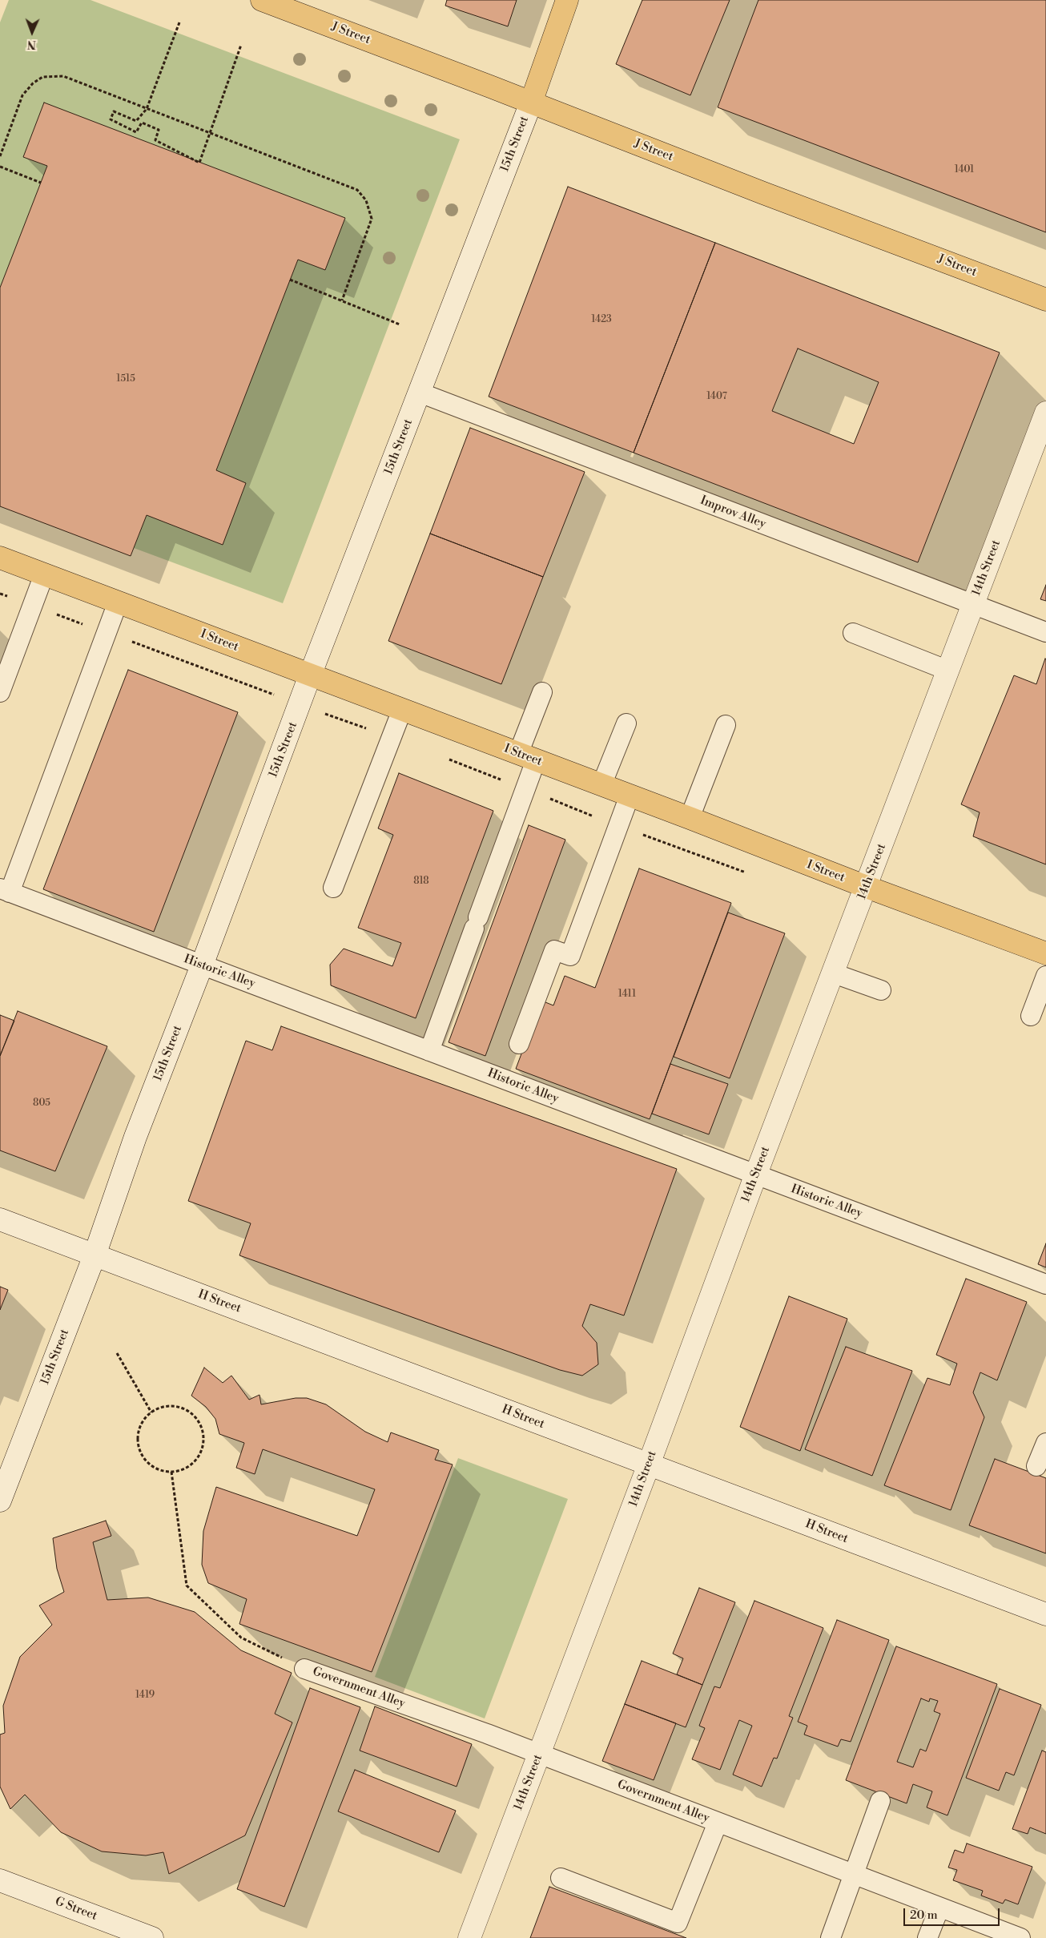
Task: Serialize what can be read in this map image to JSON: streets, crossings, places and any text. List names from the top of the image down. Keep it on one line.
{"streets":{"main road":["J Street","15th Street","14th Street","I Street","H Street","G Street"],"lane":["Improv Alley","Historic Alley","Government Alley"]},"crossings":[["J Street","15th Street"],["15th Street","Improv Alley"],["15th Street","I Street"],["15th Street","Historic Alley"],["15th Street","H Street"],["Improv Alley","14th Street"],["14th Street","I Street"],["14th Street","Historic Alley"],["14th Street","H Street"],["14th Street","Government Alley"]],"house_numbers":["1401","1423","1515","1407","818","1411","805","1419"],"scale_bar":"20 m","north":"bottom"}
